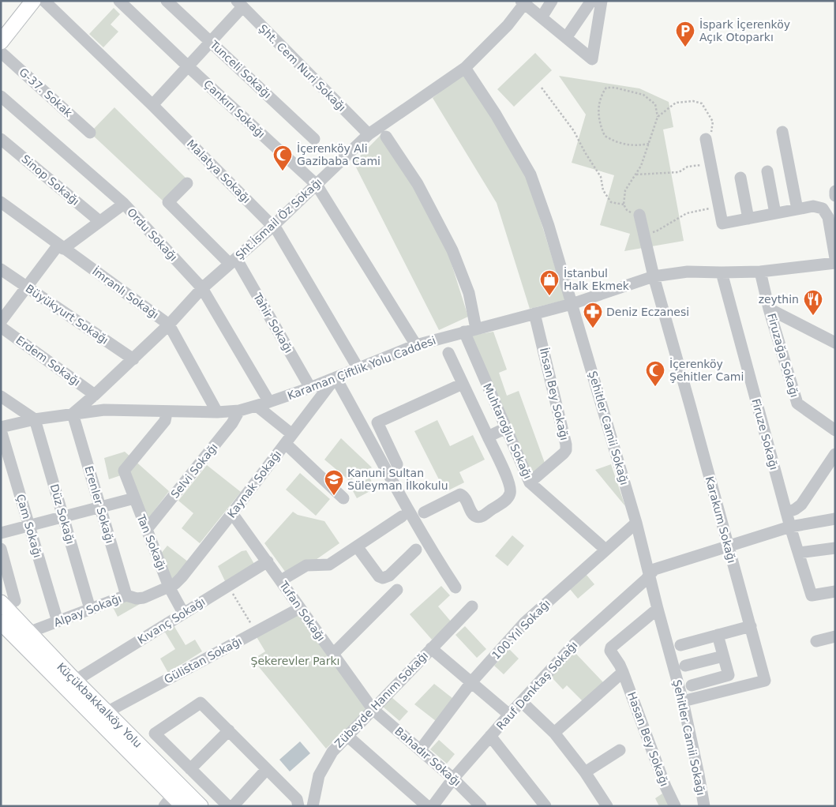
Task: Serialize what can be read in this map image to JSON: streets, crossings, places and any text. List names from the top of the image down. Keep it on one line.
{"streets":{"main road":["Küçükbakkalköy Yolu"],"street":["Şht. Cem Nuri Sokağı","Tunceli Sokağı","G-37. Sokak","Çankırı Sokağı","Malatya Sokağı","Sinop Sokağı","Şht.İsmail Öz Sokağı","Ordu Sokağı","İmranlı Sokağı","Büyükyurt Sokağı","Tahir Sokağı","Firuzağa Sokağı","Erdem Sokağı","Karaman Çiftlik Yolu Caddesi","İhsan Bey Sokağı","Şehitler Camii Sokağı","Muhtaroğlu Sokağı","Firuze Sokağı","Selvi Sokağı","Kaynak Sokağı","Erenler Sokağı","Düz Sokağı","Karakum Sokağı","Çam Sokağı","Tan Sokağı","Alpay Sokağı","Tufan Sokağı","Kıvanç Sokağı","100.Yıl Sokağı","Gülistan Sokağı","Rauf Denktaş Sokağı","Zübeyde Hanım Sokağı","Hasan Bey Sokağı","Bahadır Sokağı"]},"crossings":[["Şht. Cem Nuri Sokağı","Şht.İsmail Öz Sokağı"],["Çankırı Sokağı","Şht.İsmail Öz Sokağı"],["Çankırı Sokağı","Karaman Çiftlik Yolu Caddesi"],["Malatya Sokağı","Şht.İsmail Öz Sokağı"],["Malatya Sokağı","Karaman Çiftlik Yolu Caddesi"],["Şht.İsmail Öz Sokağı","Ordu Sokağı"],["Şht.İsmail Öz Sokağı","İmranlı Sokağı"],["Şht.İsmail Öz Sokağı","Büyükyurt Sokağı"],["Şht.İsmail Öz Sokağı","Tahir Sokağı"],["Şht.İsmail Öz Sokağı","Erdem Sokağı"],["Şht.İsmail Öz Sokağı","Karaman Çiftlik Yolu Caddesi"],["Şht.İsmail Öz Sokağı","Şehitler Camii Sokağı"],["Şht.İsmail Öz Sokağı","Erenler Sokağı"],["Ordu Sokağı","Karaman Çiftlik Yolu Caddesi"],["İmranlı Sokağı","Karaman Çiftlik Yolu Caddesi"],["Tahir Sokağı","Karaman Çiftlik Yolu Caddesi"],["Firuzağa Sokağı","Karaman Çiftlik Yolu Caddesi"],["Karaman Çiftlik Yolu Caddesi","İhsan Bey Sokağı"],["Karaman Çiftlik Yolu Caddesi","Şehitler Camii Sokağı"],["Karaman Çiftlik Yolu Caddesi","Muhtaroğlu Sokağı"],["Karaman Çiftlik Yolu Caddesi","Firuze Sokağı"],["Karaman Çiftlik Yolu Caddesi","Selvi Sokağı"],["Karaman Çiftlik Yolu Caddesi","Kaynak Sokağı"],["Karaman Çiftlik Yolu Caddesi","Erenler Sokağı"],["Karaman Çiftlik Yolu Caddesi","Düz Sokağı"],["Karaman Çiftlik Yolu Caddesi","Karakum Sokağı"],["Karaman Çiftlik Yolu Caddesi","Tan Sokağı"],["İhsan Bey Sokağı","Muhtaroğlu Sokağı"],["Şehitler Camii Sokağı","Karakum Sokağı"],["Şehitler Camii Sokağı","100.Yıl Sokağı"],["Şehitler Camii Sokağı","Rauf Denktaş Sokağı"],["Şehitler Camii Sokağı","Hasan Bey Sokağı"],["Muhtaroğlu Sokağı","100.Yıl Sokağı"],["Selvi Sokağı","Tan Sokağı"],["Kaynak Sokağı","Tan Sokağı"],["Kaynak Sokağı","Alpay Sokağı"],["Kaynak Sokağı","Tufan Sokağı"],["Erenler Sokağı","Alpay Sokağı"],["Düz Sokağı","Alpay Sokağı"],["Çam Sokağı","Alpay Sokağı"],["Tan Sokağı","Alpay Sokağı"],["Tan Sokağı","Kıvanç Sokağı"],["Alpay Sokağı","Küçükbakkalköy Yolu"],["Tufan Sokağı","Kıvanç Sokağı"],["Tufan Sokağı","Gülistan Sokağı"],["Tufan Sokağı","Zübeyde Hanım Sokağı"],["Tufan Sokağı","Bahadır Sokağı"],["Kıvanç Sokağı","Küçükbakkalköy Yolu"],["100.Yıl Sokağı","Bahadır Sokağı"],["Gülistan Sokağı","Küçükbakkalköy Yolu"],["Rauf Denktaş Sokağı","Bahadır Sokağı"],["Zübeyde Hanım Sokağı","Bahadır Sokağı"]],"parks":["Şekerevler Parkı"],"places":{"parking":["İspark İçerenköy Açık Otoparkı"],"mosque":["İçerenköy Ali Gazibaba Cami","İçerenköy Şehitler Cami"],"shop":["İstanbul Halk Ekmek"],"restaurant":["zeythin"],"pharmacy":["Deniz Eczanesi"],"school or university":["Kanuni Sultan Süleyman İlkokulu"]}}
